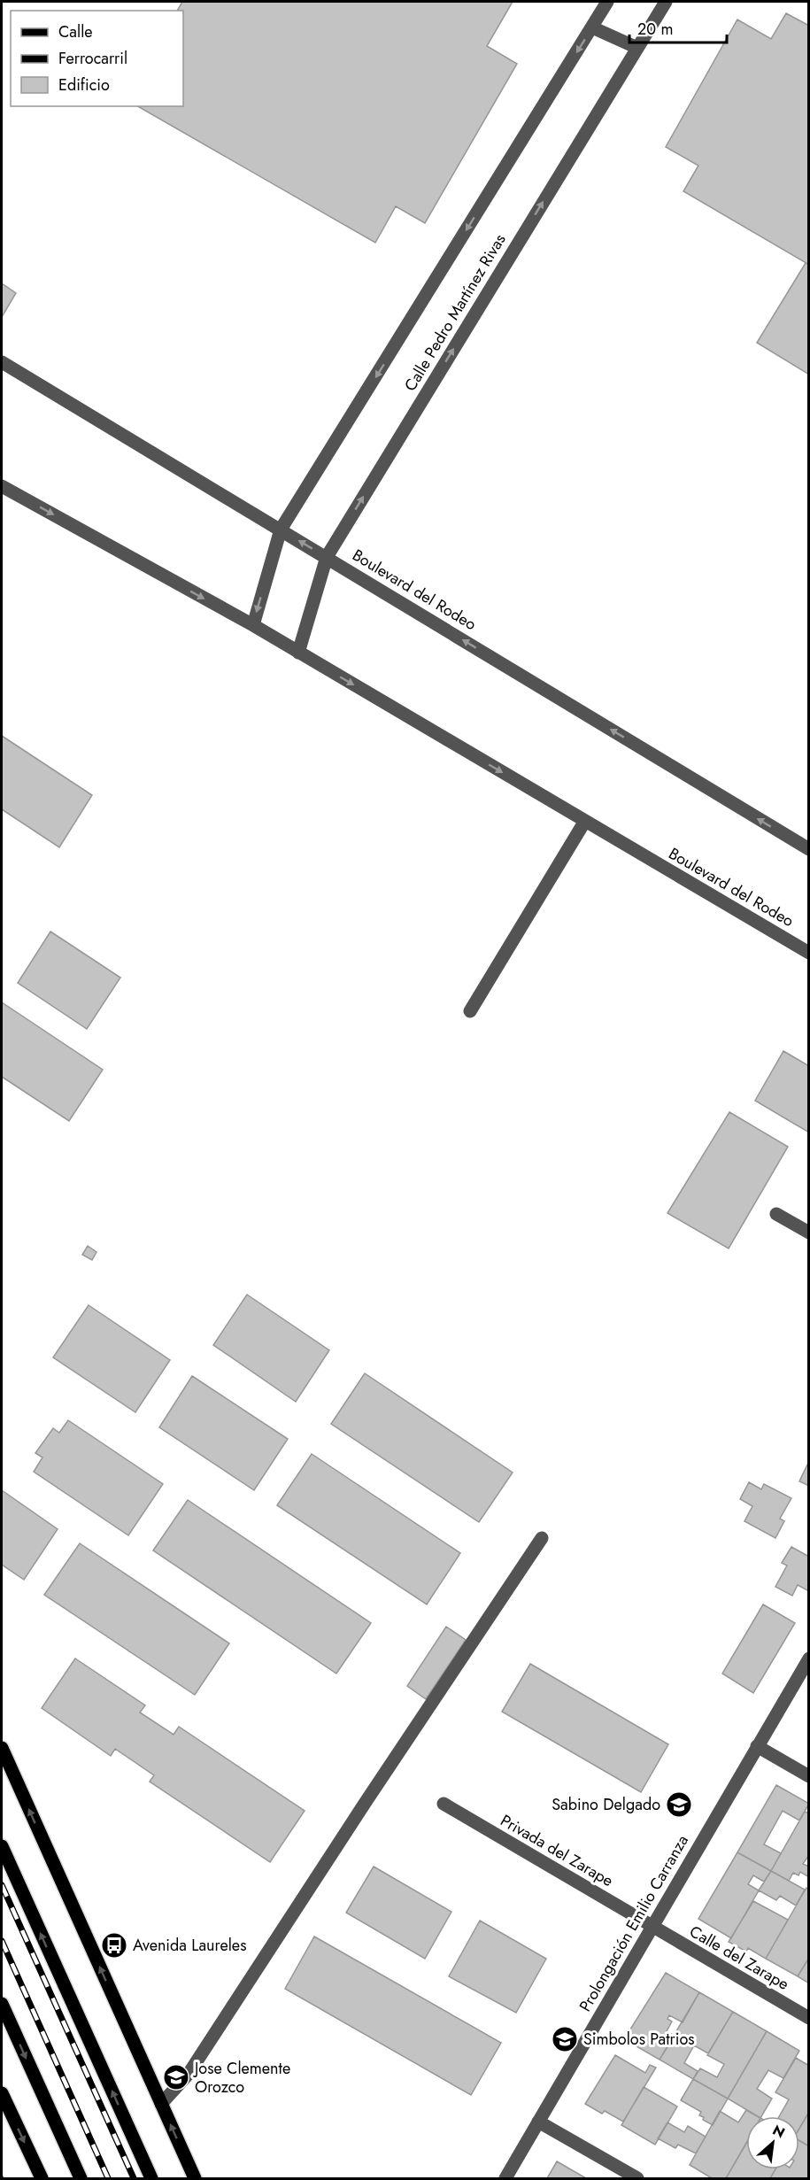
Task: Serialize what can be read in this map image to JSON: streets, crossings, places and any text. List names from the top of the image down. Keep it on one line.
{"streets":{"street":["Calle Pedro Martínez Rivas","Boulevard del Rodeo","Privada del Zarape","Prolongación Emilio Carranza","Calle del Zarape"]},"crossings":[["Calle Pedro Martínez Rivas","Boulevard del Rodeo"],["Privada del Zarape","Prolongación Emilio Carranza"],["Privada del Zarape","Calle del Zarape"],["Prolongación Emilio Carranza","Calle del Zarape"]],"places":{"school or university":["Sabino Delgado","Simbolos Patrios","Jose Clemente Orozco"],"bus stop":["Avenida Laureles"]},"legend":["Calle","Ferrocarril","Edificio"],"scale_bar":"20 m","north":"top right"}
